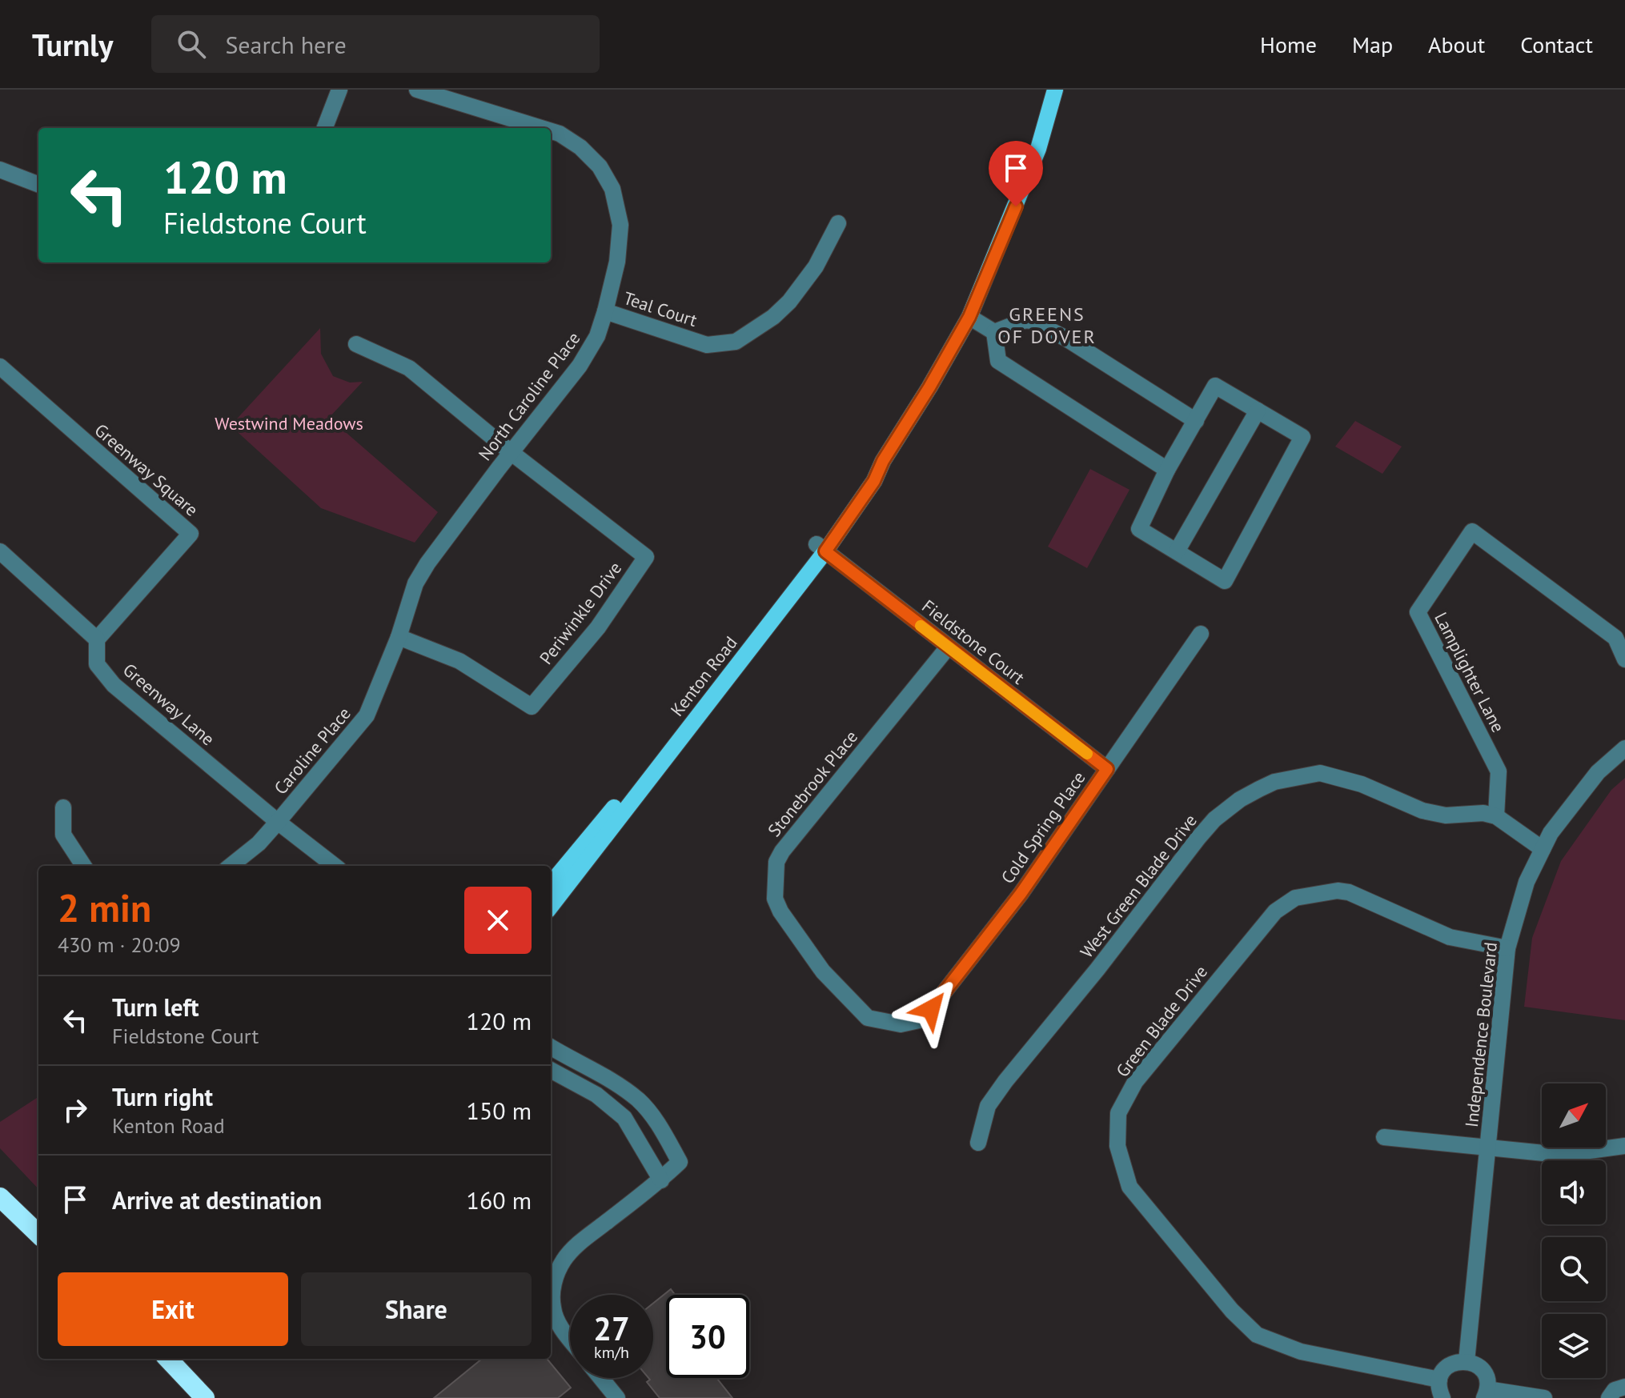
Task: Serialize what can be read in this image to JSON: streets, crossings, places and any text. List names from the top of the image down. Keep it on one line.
{"streets":{"main road":["Kenton Road"],"street":["Teal Court","North Caroline Place","Greenway Square","Periwinkle Drive","Fieldstone Court","Lamplighter Lane","Greenway Lane","Caroline Place","Stonebrook Place","Cold Spring Place","West Green Blade Drive","Green Blade Drive","Independence Boulevard"]},"crossings":[["Teal Court","North Caroline Place"],["North Caroline Place","Periwinkle Drive"],["North Caroline Place","Caroline Place"],["Greenway Square","Greenway Lane"],["Periwinkle Drive","Caroline Place"],["Fieldstone Court","Kenton Road"],["Fieldstone Court","Stonebrook Place"],["Fieldstone Court","Cold Spring Place"],["Lamplighter Lane","West Green Blade Drive"],["Greenway Lane","Caroline Place"],["Stonebrook Place","Cold Spring Place"],["Green Blade Drive","Independence Boulevard"]],"districts":["GREENS OF DOVER"],"parks":["Westwind Meadows"],"north":"top right","page":{"header":"Turnly","search":"Search here","nav":["Home","Map","About","Contact"],"turn":["120 m","Fieldstone Court"],"heading":["2 min","430 m · 20:09"],"list":[{"name":"Turn left","note":"Fieldstone Court","value":"120 m"},{"name":"Turn right","note":"Kenton Road","value":"150 m"},{"name":"Arrive at destination","value":"160 m"}],"buttons":["Exit","Share"],"speed":"27 km/h","limit":"30"}}
